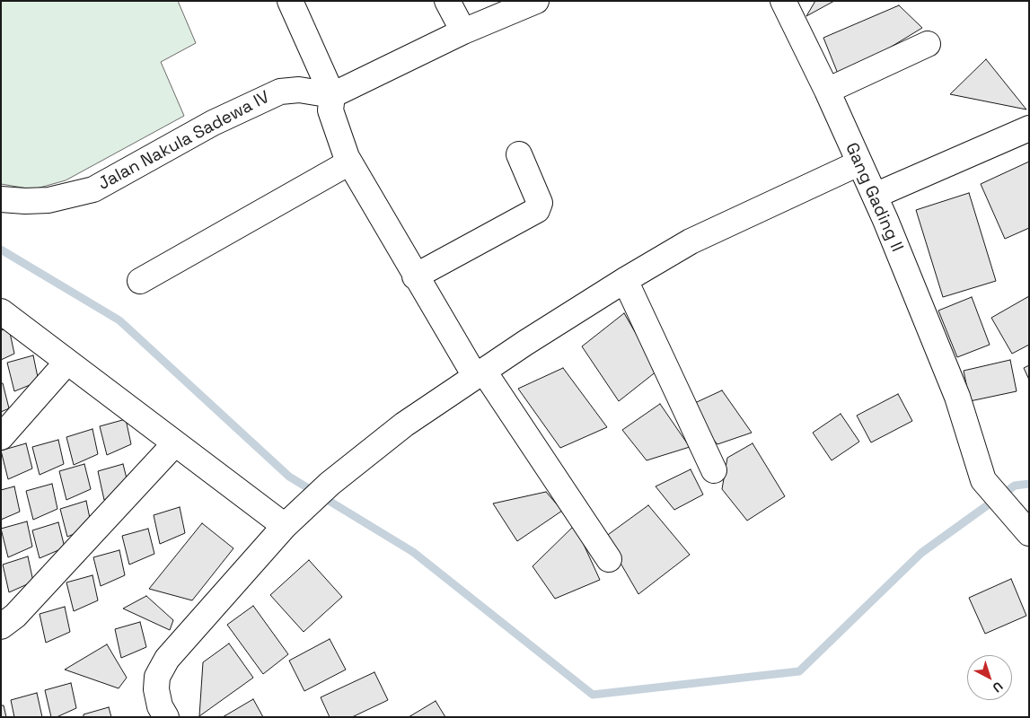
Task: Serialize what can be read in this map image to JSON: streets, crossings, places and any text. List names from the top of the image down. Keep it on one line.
{"streets":{"street":["Jalan Nakula Sadewa IV","Gang Gading II"]},"north":"bottom right"}
